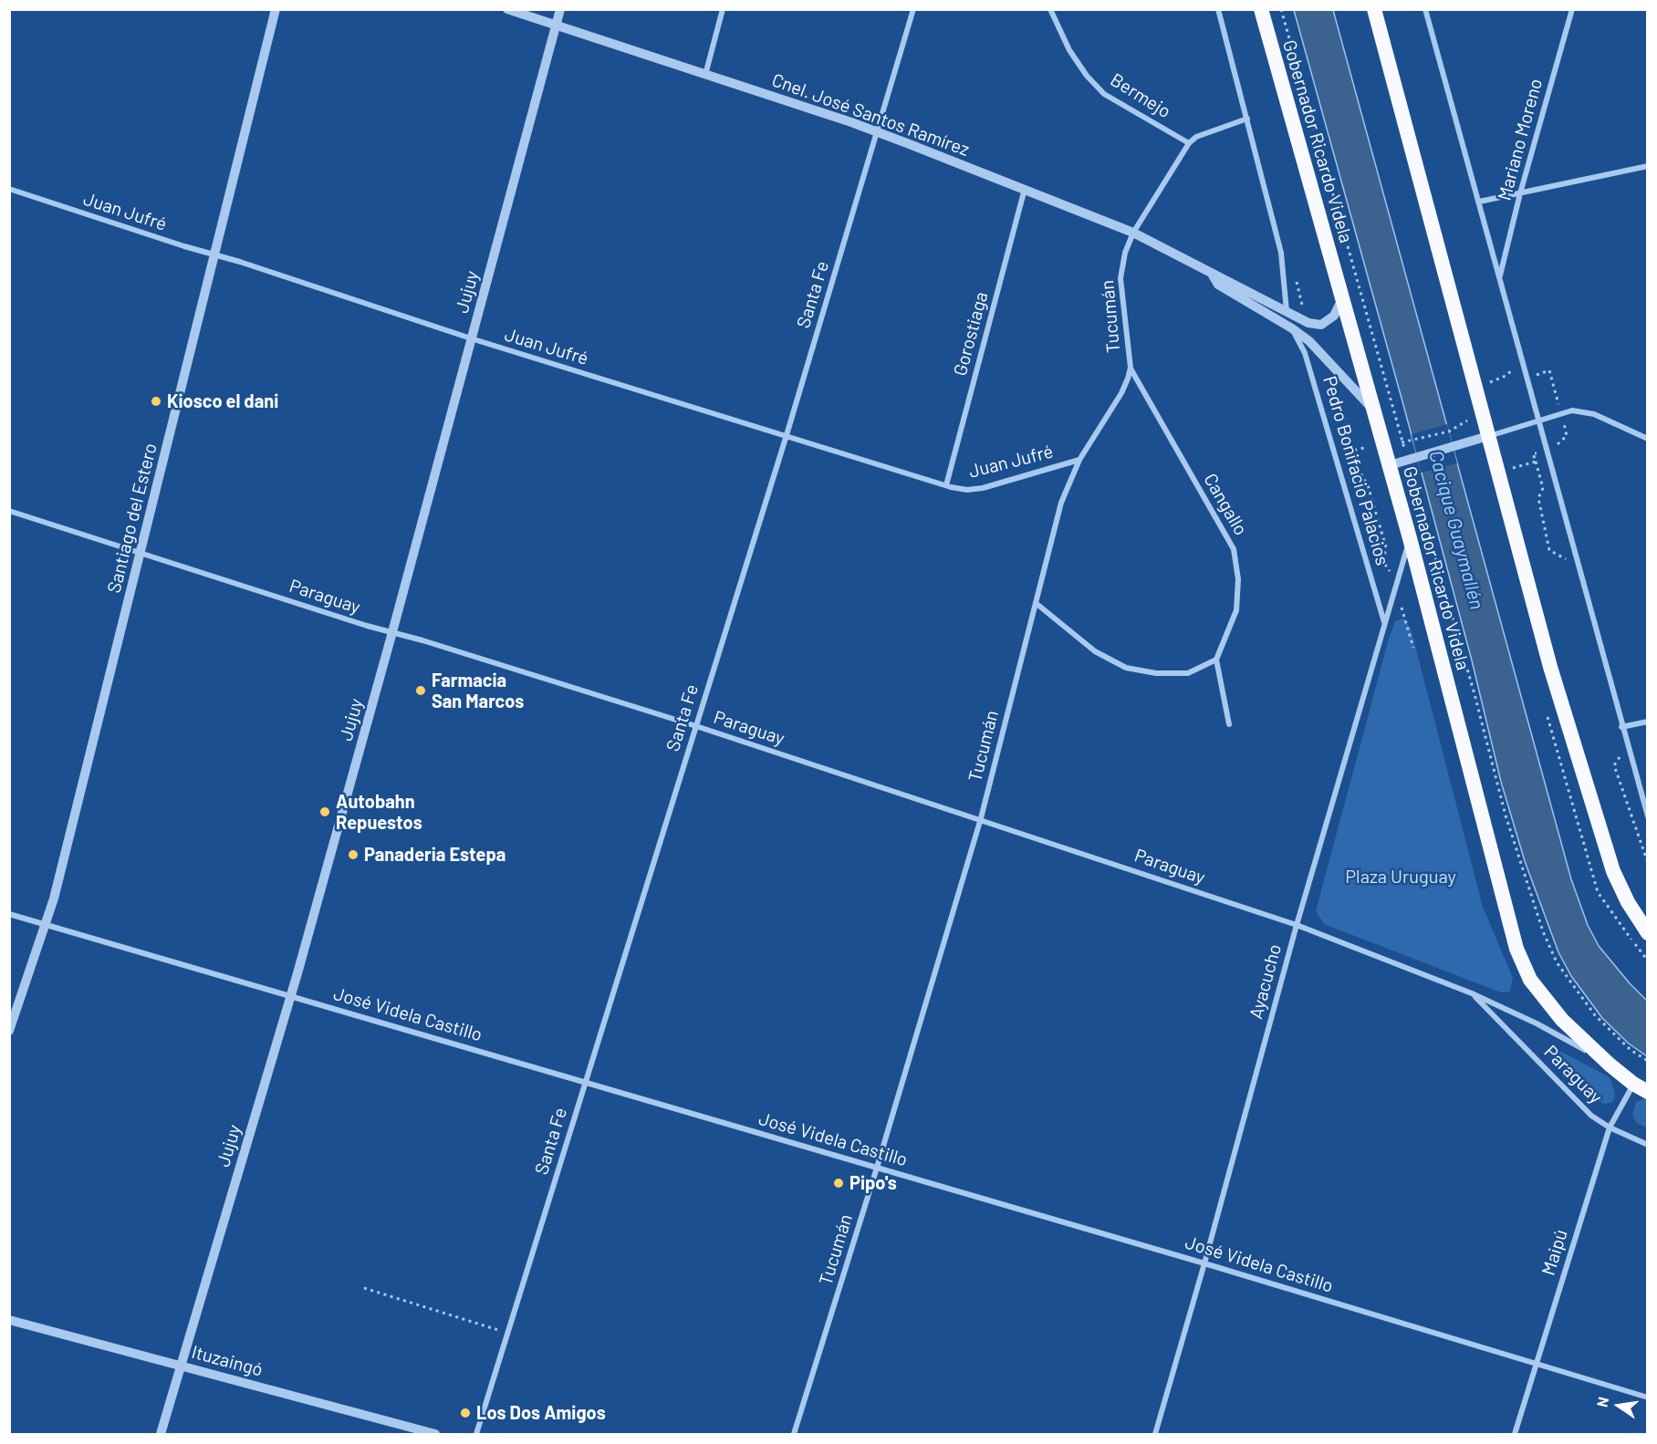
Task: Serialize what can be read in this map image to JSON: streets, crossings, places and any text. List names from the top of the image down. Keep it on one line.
{"streets":{"highway":["Gobernador Ricardo Videla"],"street":["Bermejo","Cnel. José Santos Ramírez","Mariano Moreno","Juan Jufré","Jujuy","Santa Fe","Tucumán","Gorostiaga","Pedro Bonifacio Palacios","Cangallo","Santiago del Estero","Paraguay","Ayacucho","José Videla Castillo","Maipú","Ituzaingó"]},"crossings":[["Bermejo","Tucumán"],["Cnel. José Santos Ramírez","Gobernador Ricardo Videla"],["Cnel. José Santos Ramírez","Jujuy"],["Cnel. José Santos Ramírez","Santa Fe"],["Cnel. José Santos Ramírez","Tucumán"],["Cnel. José Santos Ramírez","Gorostiaga"],["Cnel. José Santos Ramírez","Pedro Bonifacio Palacios"],["Gobernador Ricardo Videla","Paraguay"],["Gobernador Ricardo Videla","Ayacucho"],["Gobernador Ricardo Videla","Maipú"],["Juan Jufré","Jujuy"],["Juan Jufré","Santa Fe"],["Juan Jufré","Tucumán"],["Juan Jufré","Gorostiaga"],["Juan Jufré","Santiago del Estero"],["Jujuy","Paraguay"],["Jujuy","José Videla Castillo"],["Jujuy","Ituzaingó"],["Santa Fe","Paraguay"],["Santa Fe","José Videla Castillo"],["Tucumán","Cangallo"],["Tucumán","Paraguay"],["Tucumán","José Videla Castillo"],["Pedro Bonifacio Palacios","Ayacucho"],["Santiago del Estero","Paraguay"],["Santiago del Estero","José Videla Castillo"],["Paraguay","Ayacucho"],["Paraguay","Maipú"],["Ayacucho","José Videla Castillo"],["José Videla Castillo","Maipú"]],"water":["Cacique Guaymallén"],"parks":["Plaza Uruguay"],"places":["Kiosco el dani","Farmacia San Marcos","Autobahn Repuestos","Panaderia Estepa","Pipo's","Los Dos Amigos"],"north":"left"}
